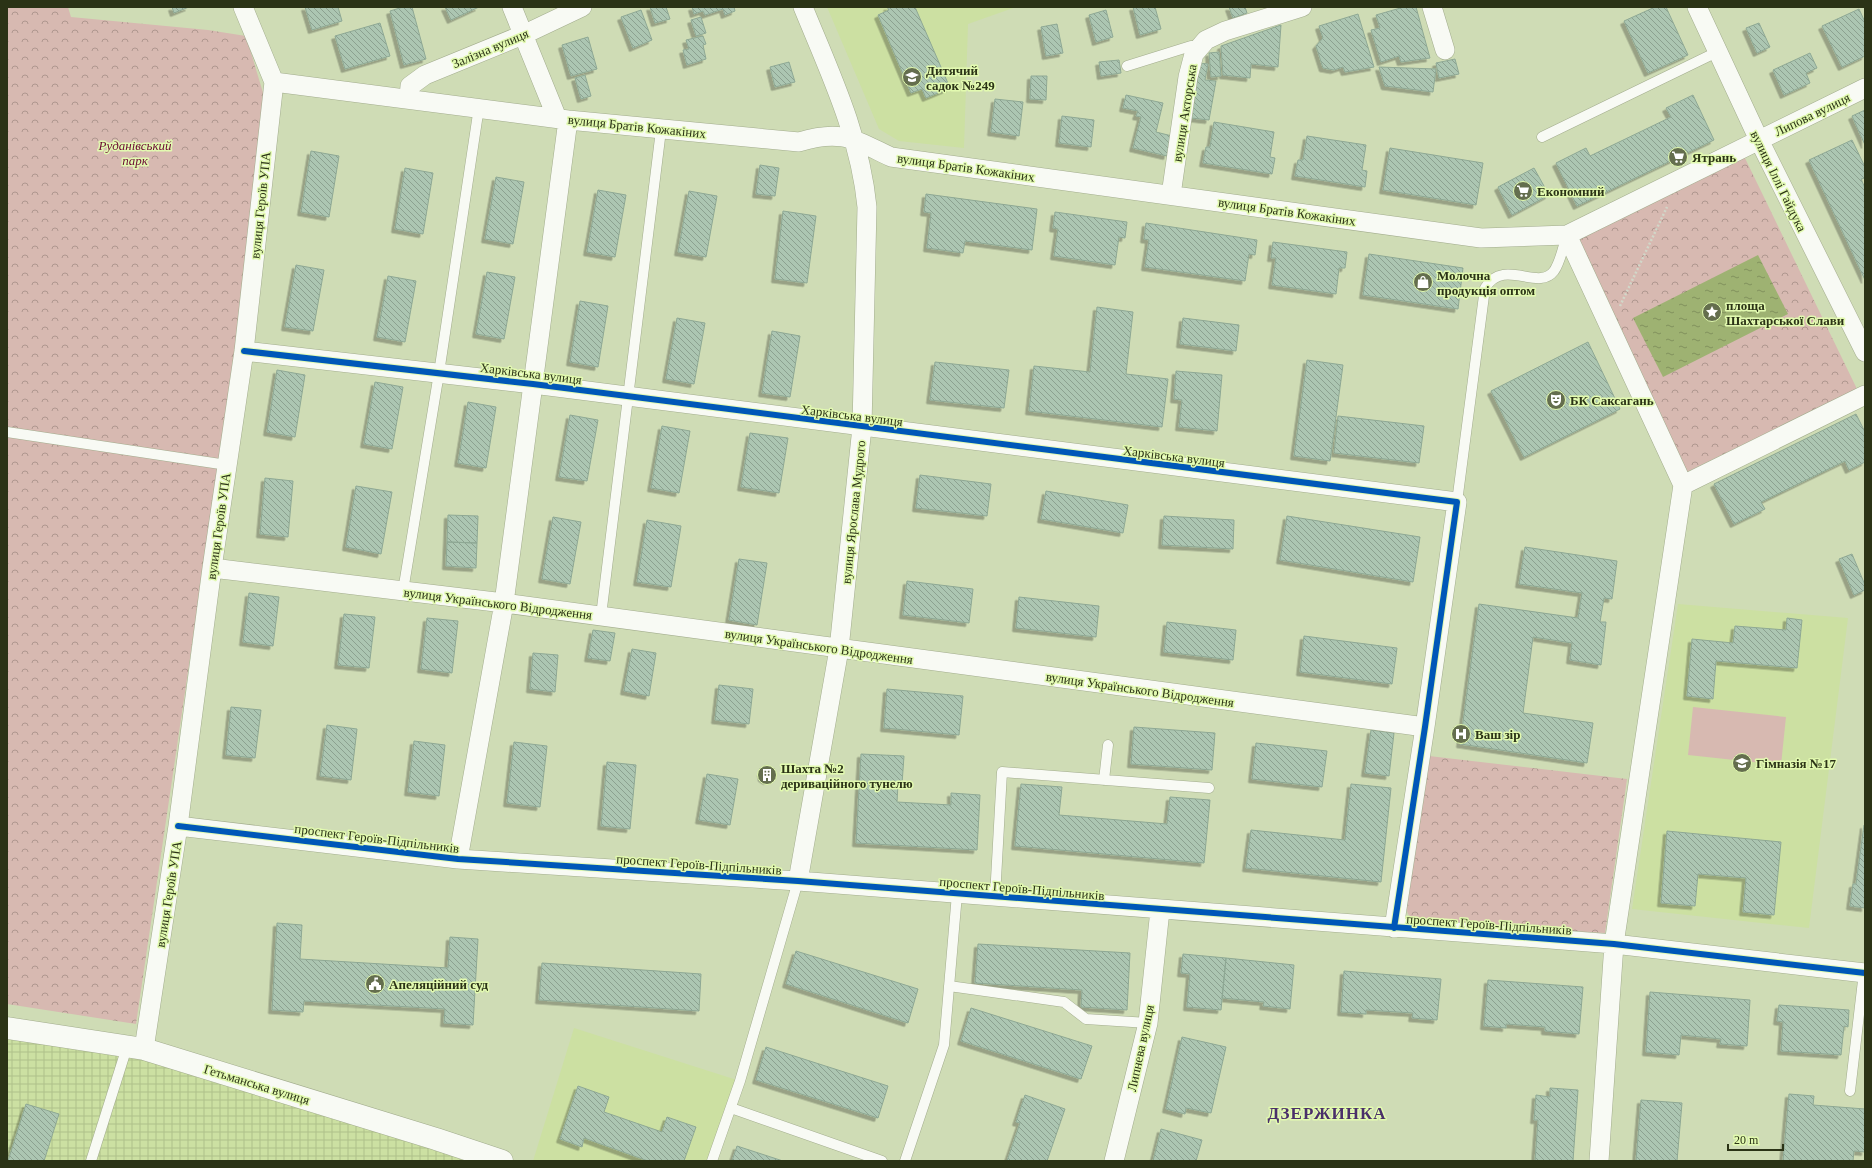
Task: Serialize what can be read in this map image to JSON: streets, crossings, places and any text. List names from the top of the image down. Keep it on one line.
{"streets":{"street":["Залізна вулиця","вулиця Акторська","Липова вулиця","вулиця Братів Кожакіних","вулиця Іллі Гайдука","вулиця Героїв УПА","Харківська вулиця","вулиця Ярослава Мудрого","вулиця Українського Відродження","проспект Героїв-Підпільників","Липнева вулиця","Гетьманська вулиця"]},"crossings":[["Залізна вулиця","вулиця Братів Кожакіних"],["вулиця Акторська","вулиця Братів Кожакіних"],["Липова вулиця","вулиця Іллі Гайдука"],["вулиця Братів Кожакіних","вулиця Героїв УПА"],["вулиця Братів Кожакіних","вулиця Ярослава Мудрого"],["вулиця Героїв УПА","Харківська вулиця"],["вулиця Героїв УПА","вулиця Українського Відродження"],["вулиця Героїв УПА","проспект Героїв-Підпільників"],["вулиця Героїв УПА","Гетьманська вулиця"],["Харківська вулиця","вулиця Ярослава Мудрого"],["вулиця Ярослава Мудрого","вулиця Українського Відродження"],["вулиця Ярослава Мудрого","проспект Героїв-Підпільників"],["проспект Героїв-Підпільників","Липнева вулиця"]],"districts":["ДЗЕРЖИНКА"],"parks":["Руданівський парк"],"places":{"school or university":["Дитячий садок №249","Гімназія №17"],"supermarket":["Ятрань","Економний"],"shop":["Молочна продукція оптом"],"place":["площа Шахтарської Слави"],"theatre":["БК Саксагань"],"hospital":["Ваш зір"],"building":["Шахта №2 дериваційного тунелю"],"public building":["Апеляційний суд"]},"scale_bar":"20 m"}
